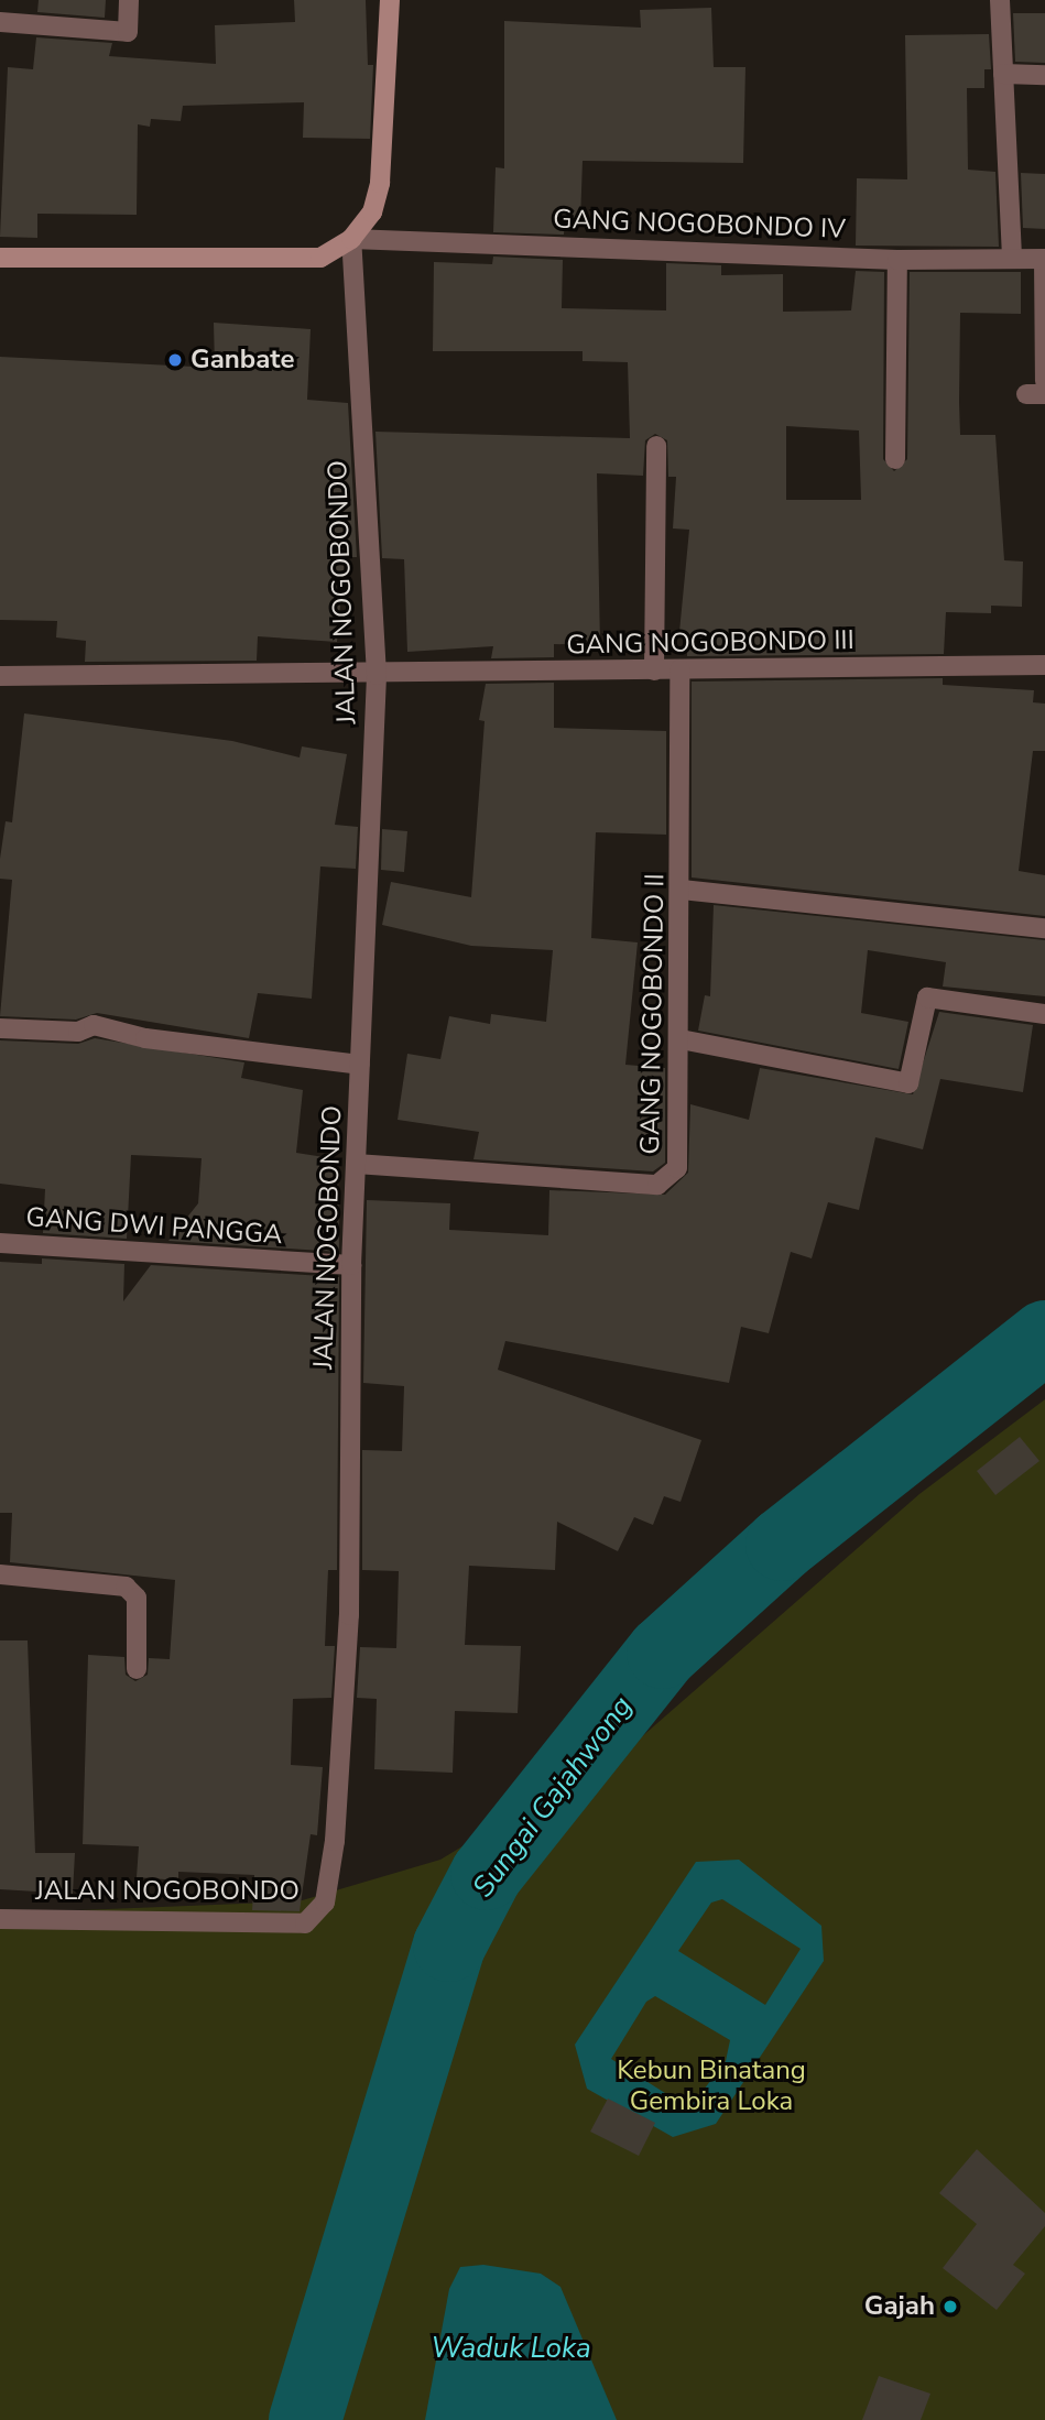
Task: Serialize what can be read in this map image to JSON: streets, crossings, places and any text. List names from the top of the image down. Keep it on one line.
{"streets":{"street":["GANG NOGOBONDO IV","JALAN NOGOBONDO","GANG NOGOBONDO III","GANG NOGOBONDO II","GANG DWI PANGGA"]},"crossings":[["GANG NOGOBONDO IV","JALAN NOGOBONDO"],["JALAN NOGOBONDO","GANG NOGOBONDO III"],["JALAN NOGOBONDO","GANG NOGOBONDO II"],["JALAN NOGOBONDO","GANG DWI PANGGA"],["GANG NOGOBONDO III","GANG NOGOBONDO II"]],"water":["Sungai Gajahwong","Waduk Loka"],"parks":["Kebun Binatang Gembira Loka"],"places":["Ganbate","Gajah"]}
